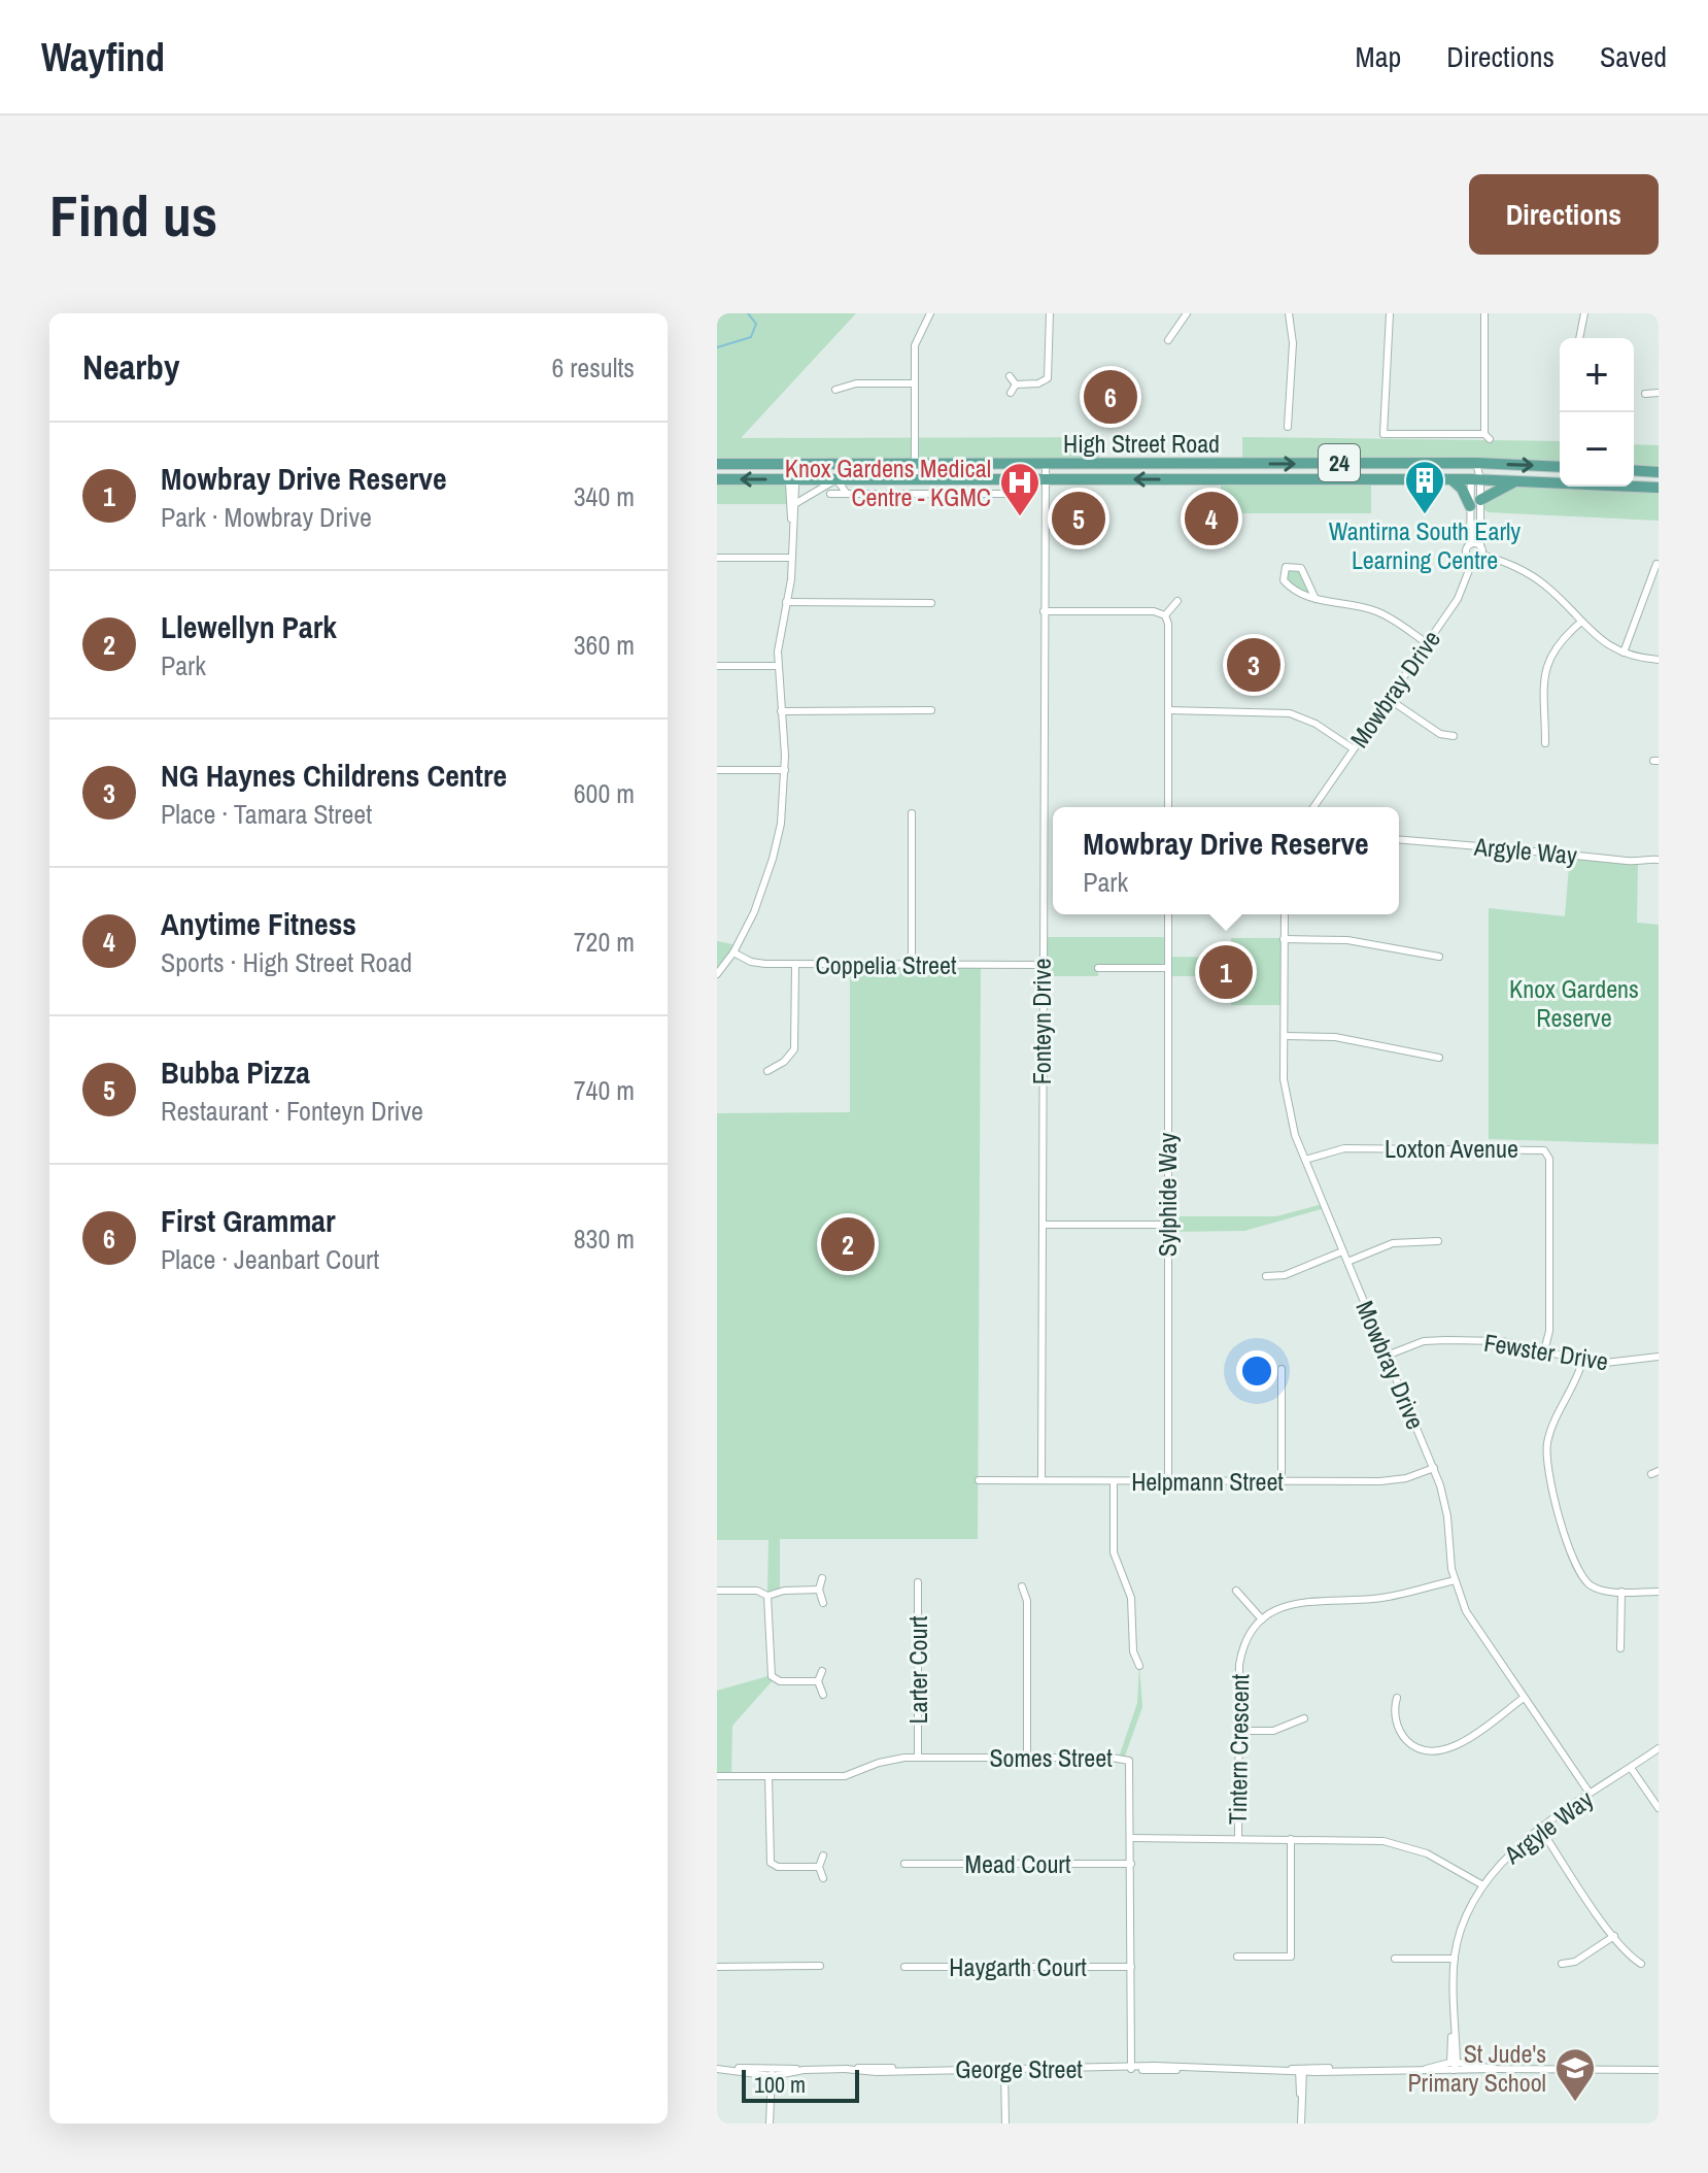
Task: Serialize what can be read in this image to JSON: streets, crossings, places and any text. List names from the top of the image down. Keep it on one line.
{"streets":{"main road":["High Street Road","24"],"street":["Mowbray Drive","Argyle Way","Coppelia Street","Fonteyn Drive","Loxton Avenue","Sylphide Way","Fewster Drive","Helpmann Street","Larter Court","Tintern Crescent","Somes Street","Mead Court","Haygarth Court","George Street"]},"crossings":[["High Street Road","Fonteyn Drive"],["Mowbray Drive","Argyle Way"],["Mowbray Drive","Loxton Avenue"],["Mowbray Drive","Fewster Drive"],["Mowbray Drive","Helpmann Street"],["Argyle Way","George Street"],["Coppelia Street","Fonteyn Drive"],["Fonteyn Drive","Helpmann Street"],["Loxton Avenue","Fewster Drive"],["Sylphide Way","Helpmann Street"],["Larter Court","Somes Street"],["Somes Street","Mead Court"],["Somes Street","Haygarth Court"],["Somes Street","George Street"]],"parks":["Knox Gardens Reserve"],"places":{"building":["Wantirna South Early Learning Centre"],"hospital":["Knox Gardens Medical Centre - KGMC"],"school or university":["St Jude's Primary School"]},"scale_bar":"100 m","page":{"header":"Wayfind","nav":["Map","Directions","Saved"],"buttons":"Directions","title":"Find us","heading":["Nearby","6 results"],"map_buttons":["+","−"],"pins":["6","4","5","3","1","2"],"list":[{"mark":"1","name":"Mowbray Drive Reserve","note":"Park · Mowbray Drive","value":"340 m"},{"mark":"2","name":"Llewellyn Park","note":"Park","value":"360 m"},{"mark":"3","name":"NG Haynes Childrens Centre","note":"Place · Tamara Street","value":"600 m"},{"mark":"4","name":"Anytime Fitness","note":"Sports · High Street Road","value":"720 m"},{"mark":"5","name":"Bubba Pizza","note":"Restaurant · Fonteyn Drive","value":"740 m"},{"mark":"6","name":"First Grammar","note":"Place · Jeanbart Court","value":"830 m"}],"popup":["Mowbray Drive Reserve","Park"],"scale":"100 m"}}
